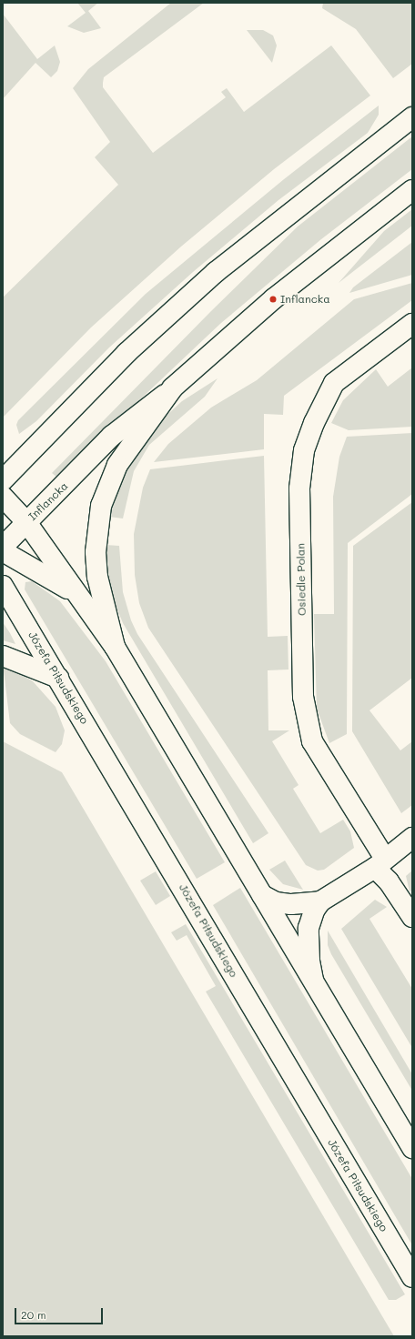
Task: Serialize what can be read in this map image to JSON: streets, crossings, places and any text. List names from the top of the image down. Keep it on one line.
{"streets":{"street":["Inflancka","Osiedle Polan","Józefa Piłsudskiego"]},"places":["Inflancka"],"scale_bar":"20 m"}
